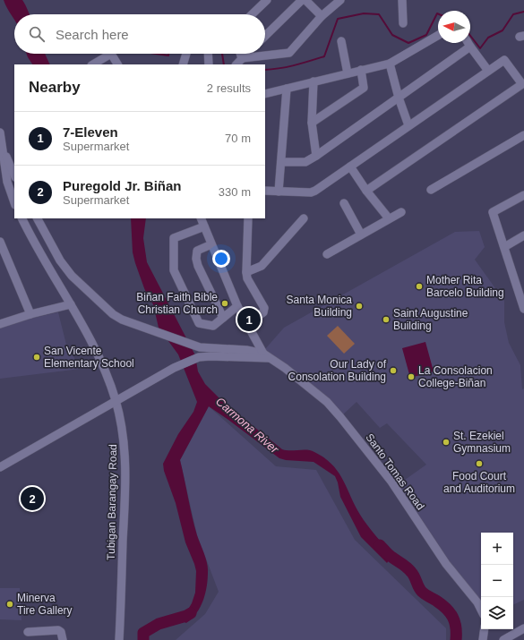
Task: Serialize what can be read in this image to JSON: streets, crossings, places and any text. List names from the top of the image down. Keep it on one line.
{"streets":{"street":["Santo Tomas Road","Tubigan Barangay Road"]},"water":["Carmona River"],"places":["Mother Rita Barcelo Building","Biñan Faith Bible Christian Church","Santa Monica Building","Saint Augustine Building","San Vicente Elementary School","Our Lady of Consolation Building","La Consolacion College-Biñan","St. Ezekiel Gymnasium","Food Court and Auditorium","Minerva Tire Gallery"],"north":"left","page":{"search":"Search here","heading":["Nearby","2 results"],"list":[{"mark":"1","name":"7-Eleven","note":"Supermarket","value":"70 m"},{"mark":"2","name":"Puregold Jr. Biñan","note":"Supermarket","value":"330 m"}],"pins":["1","2"],"map_buttons":["+","−"]}}
